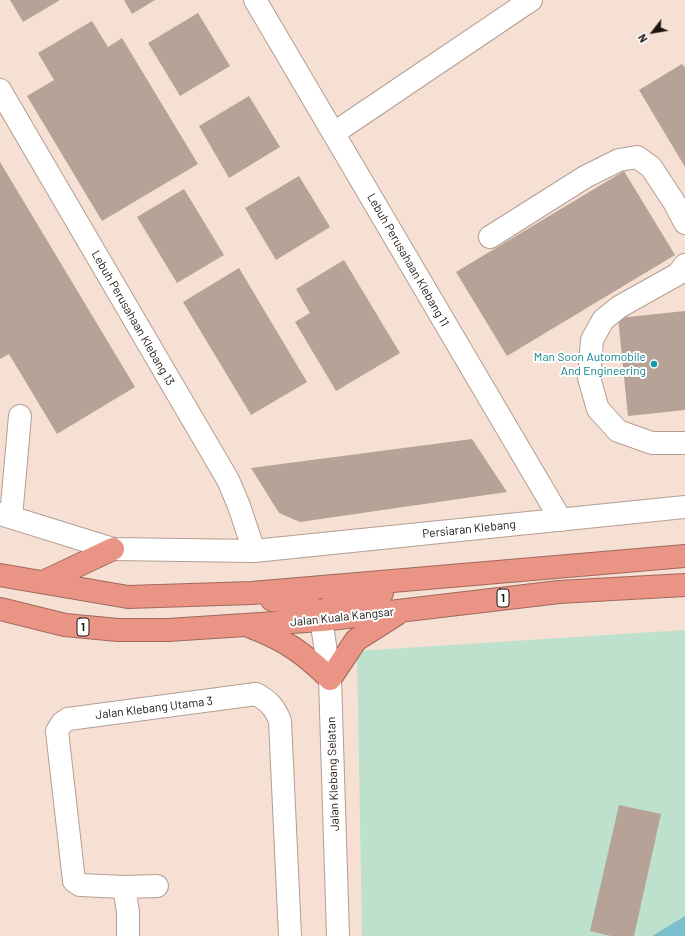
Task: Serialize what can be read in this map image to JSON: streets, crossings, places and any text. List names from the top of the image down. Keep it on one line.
{"streets":{"highway":["1","Jalan Kuala Kangsar"],"street":["Lebuh Perusahaan Klebang 11","Lebuh Perusahaan Klebang 13","Persiaran Klebang","Jalan Klebang Utama 3","Jalan Klebang Selatan"]},"crossings":[["Lebuh Perusahaan Klebang 11","Persiaran Klebang"],["Lebuh Perusahaan Klebang 13","Persiaran Klebang"],["Jalan Kuala Kangsar","Jalan Klebang Selatan"]],"places":["Man Soon Automobile And Engineering"],"north":"bottom left"}
